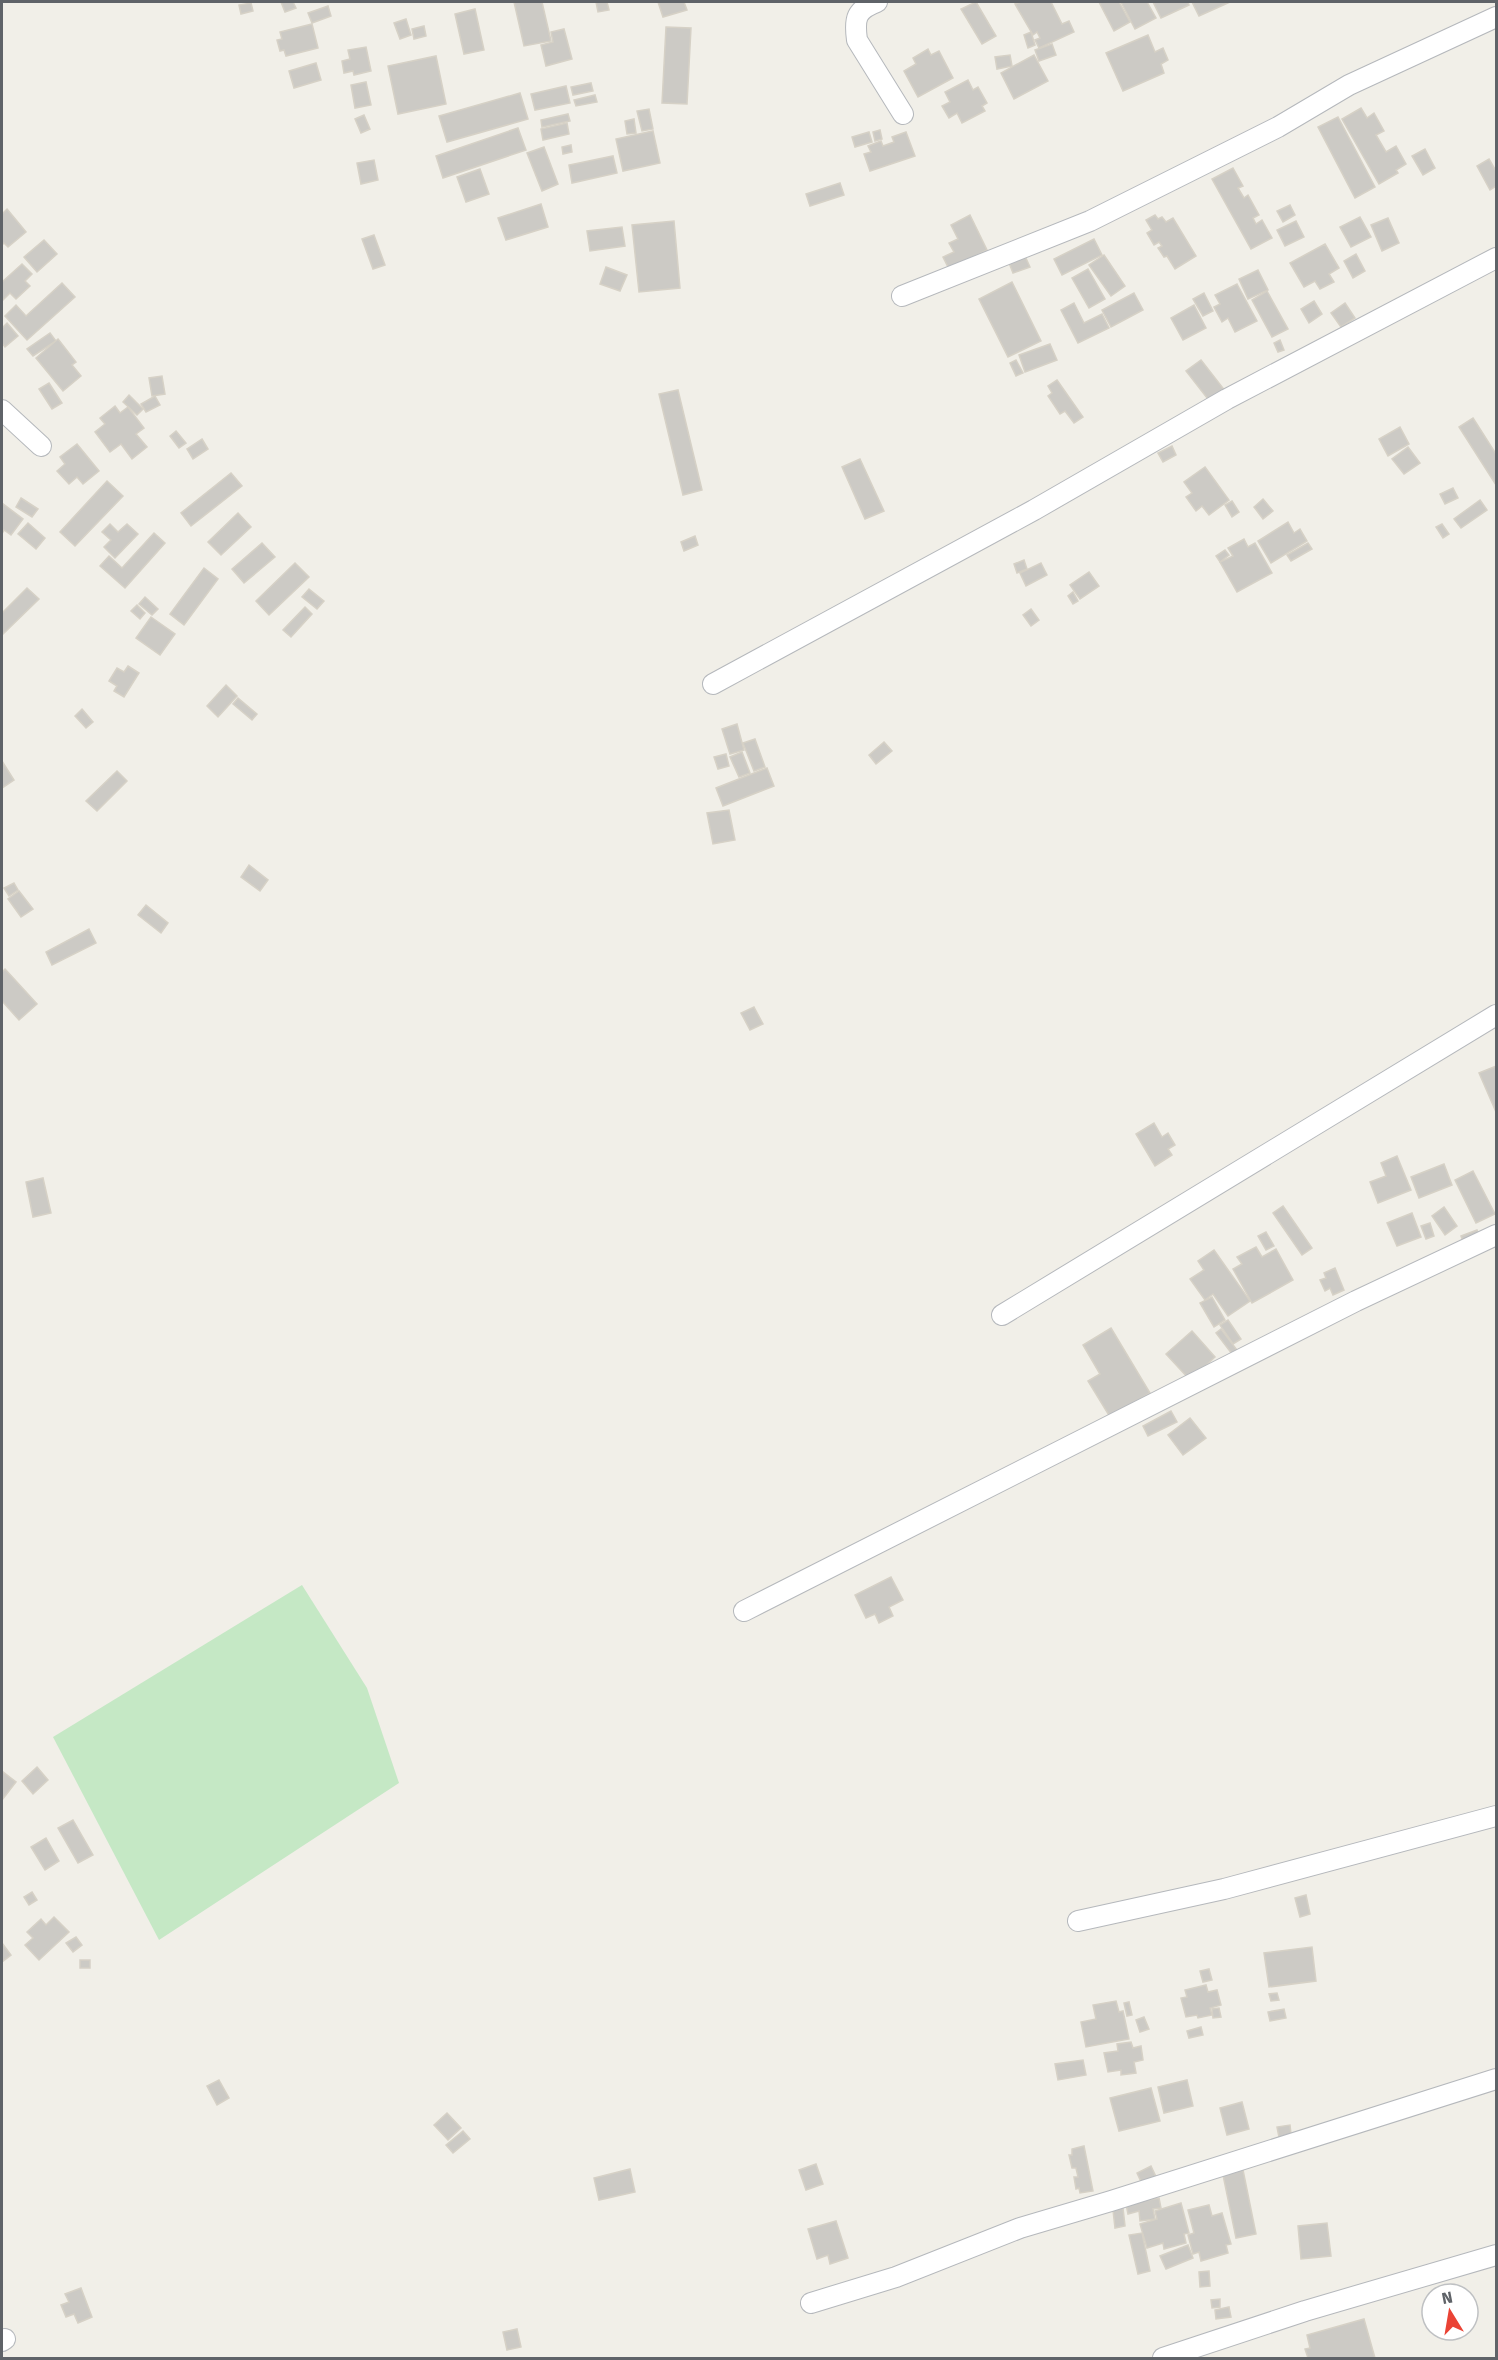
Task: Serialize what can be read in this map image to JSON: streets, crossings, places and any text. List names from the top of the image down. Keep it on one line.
{"north":"top"}
